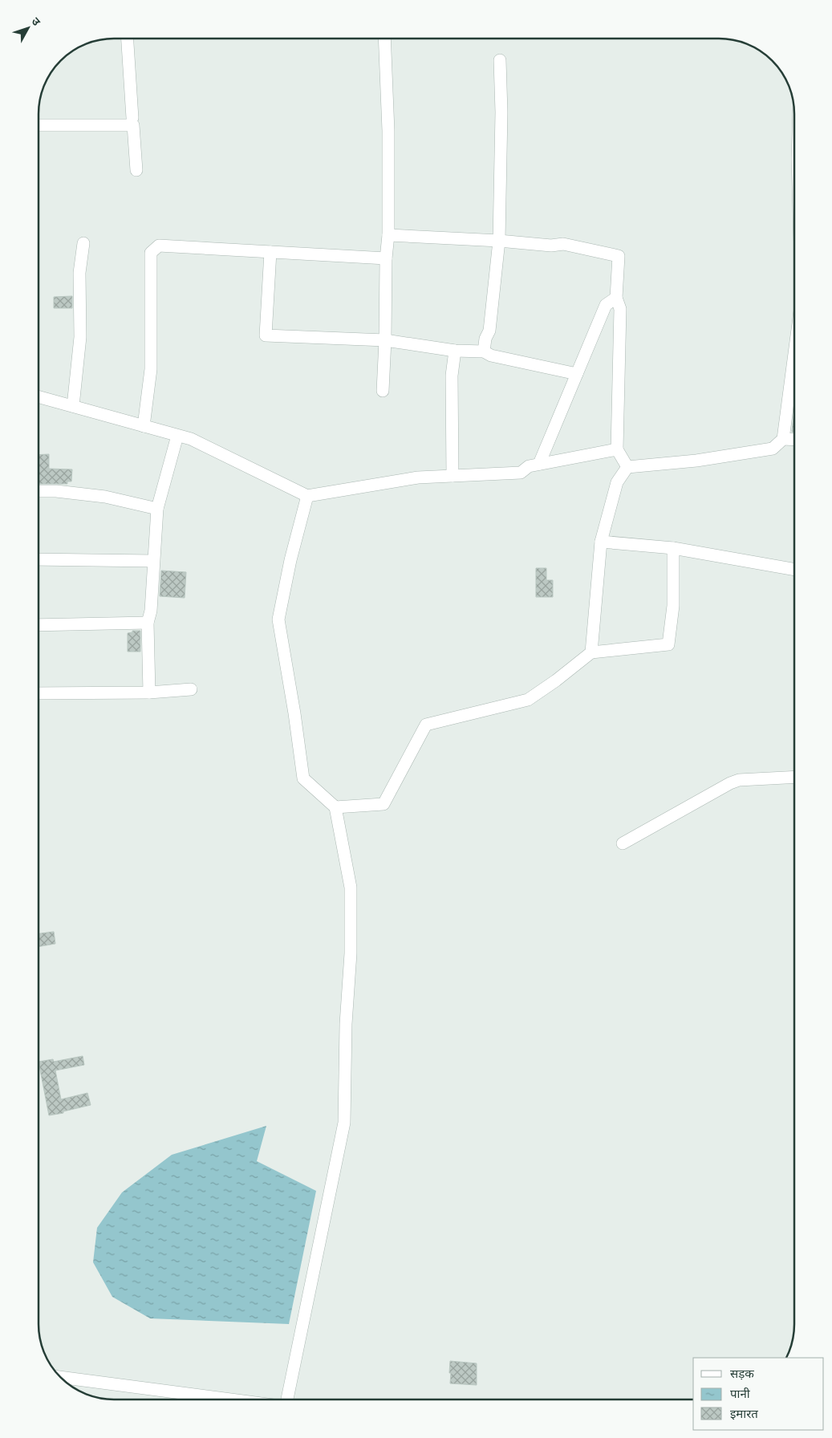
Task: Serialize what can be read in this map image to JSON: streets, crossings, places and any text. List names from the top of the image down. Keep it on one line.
{"legend":["सड़क","पानी","इमारत"],"north":"top right"}
